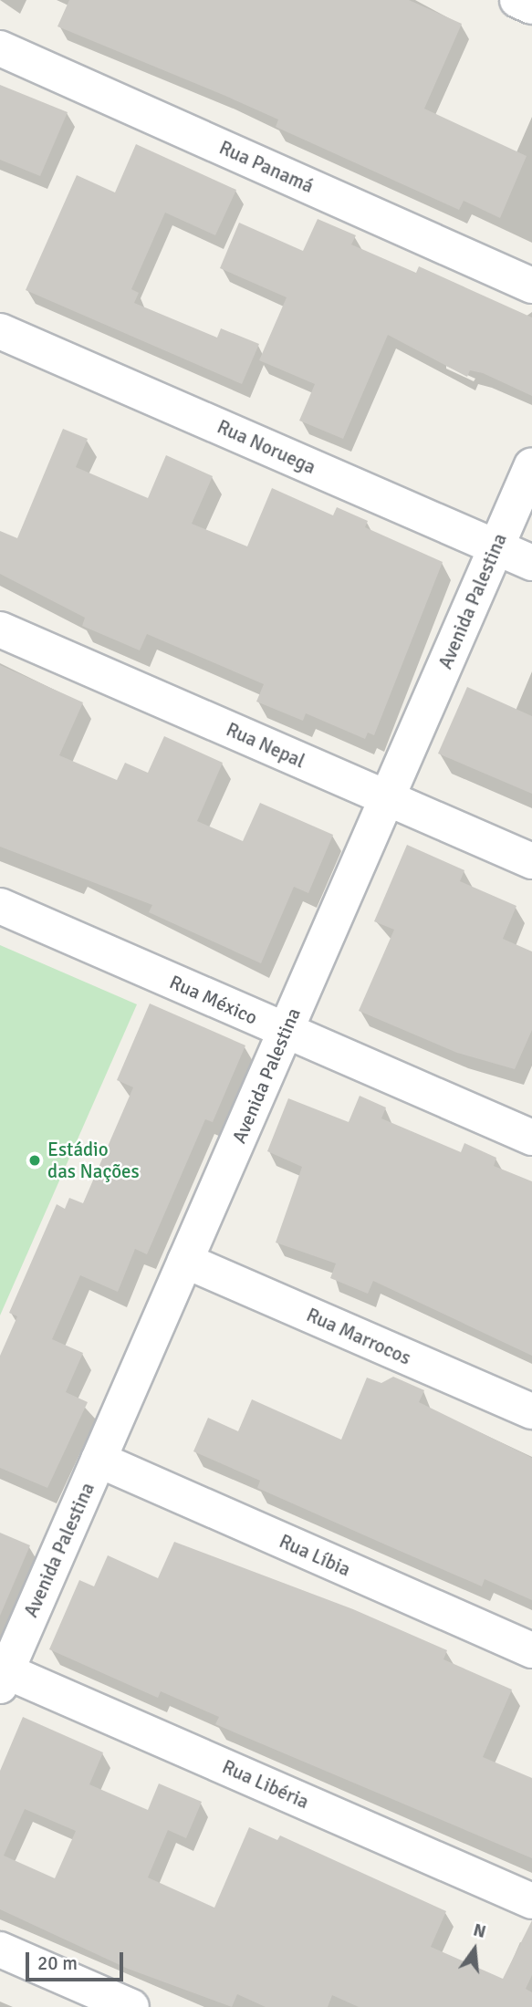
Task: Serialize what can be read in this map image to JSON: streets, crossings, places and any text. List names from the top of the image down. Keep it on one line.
{"streets":{"street":["Rua Panamá","Rua Noruega","Avenida Palestina","Rua Nepal","Rua México","Rua Marrocos","Rua Líbia","Rua Libéria"]},"crossings":[["Rua Noruega","Avenida Palestina"],["Avenida Palestina","Rua Nepal"],["Avenida Palestina","Rua México"],["Avenida Palestina","Rua Marrocos"],["Avenida Palestina","Rua Líbia"],["Avenida Palestina","Rua Libéria"]],"places":["Estádio das Nações"],"scale_bar":"20 m","north":"top"}
